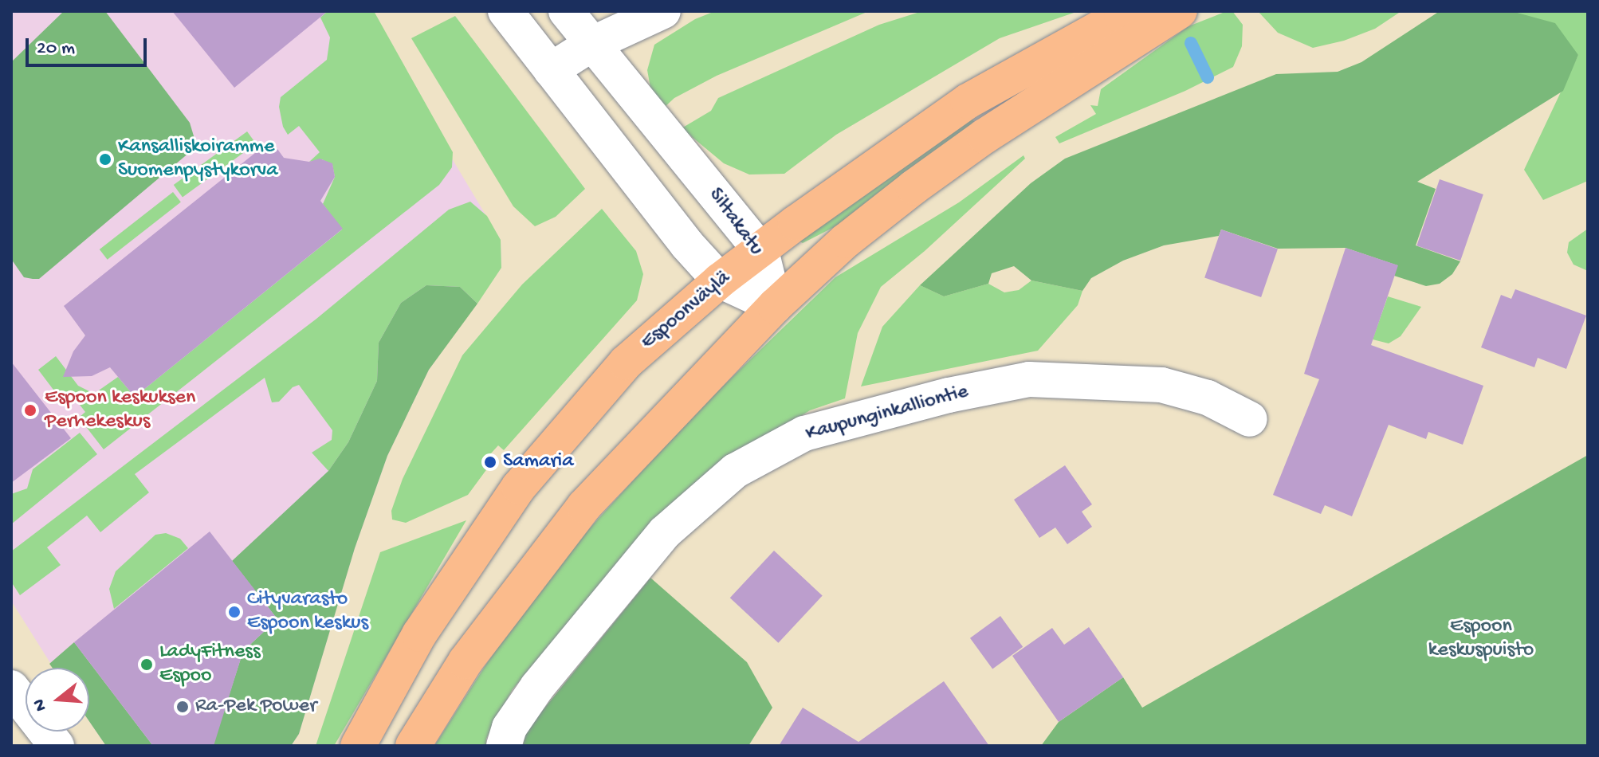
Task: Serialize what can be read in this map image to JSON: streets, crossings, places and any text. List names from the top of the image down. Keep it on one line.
{"streets":{"main road":["Espoonväylä"],"street":["Siltakatu","Kaupunginkalliontie"]},"crossings":[["Siltakatu","Espoonväylä"]],"parks":["Espoon keskuspuisto"],"places":["Kansalliskoiramme Suomenpystykorva","Espoon keskuksen Perhekeskus","Samaria","Cityvarasto Espoon keskus","LadyFitness Espoo","Ra-Pek Power"],"scale_bar":"20 m","north":"left"}
